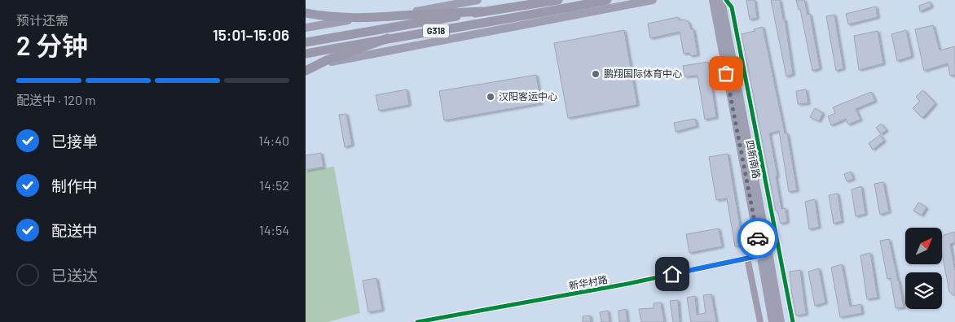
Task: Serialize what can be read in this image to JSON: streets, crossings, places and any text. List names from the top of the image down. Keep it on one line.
{"streets":{"highway":["G318"],"main road":["四新南路"],"street":["新华村路"]},"crossings":[["四新南路","新华村路"]],"places":["鹏翔国际体育中心","汉阳客运中心"],"north":"top right","page":{"heading":["2 分钟","预计还需","15:01–15:06"],"bar":"配送中 · 120 m","list":[["已接单","14:40"],["制作中","14:52"],["配送中","14:54"],"已送达"]}}
